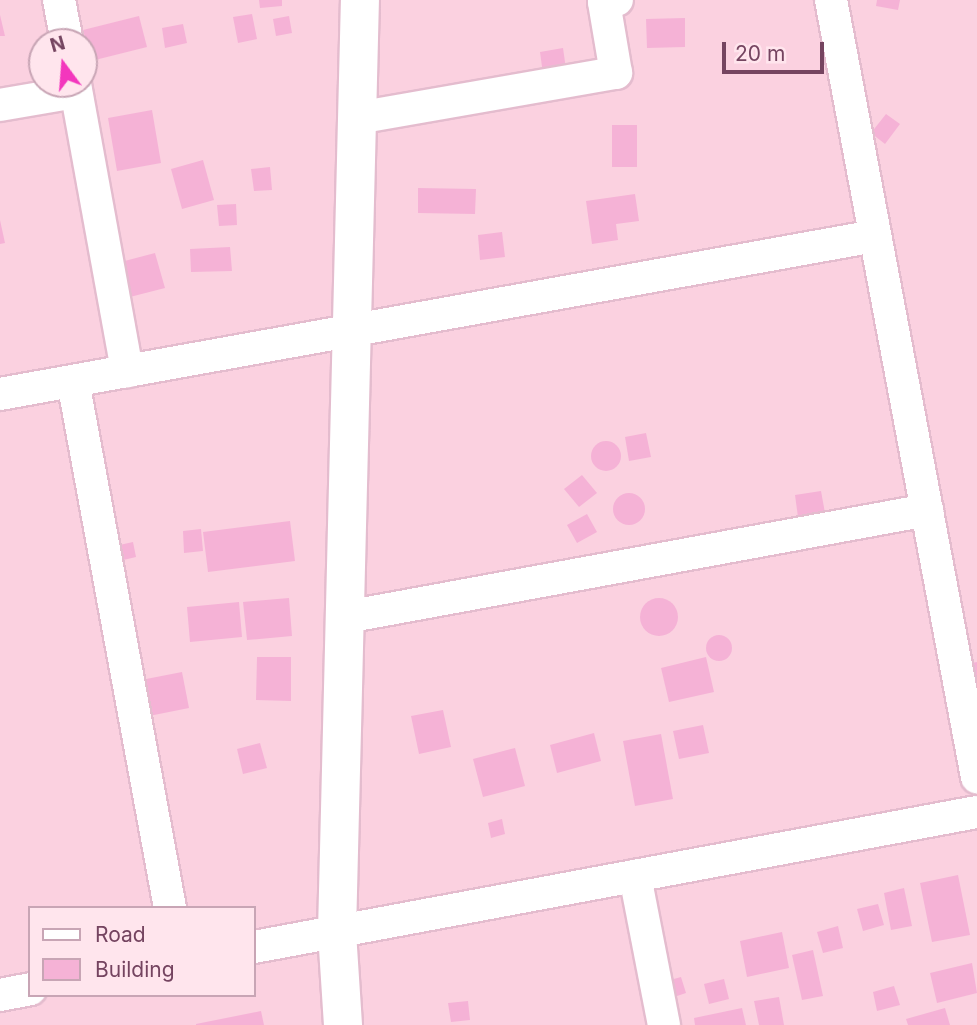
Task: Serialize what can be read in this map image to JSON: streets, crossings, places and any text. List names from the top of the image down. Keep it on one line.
{"legend":["Road","Building"],"scale_bar":"20 m","north":"top"}
